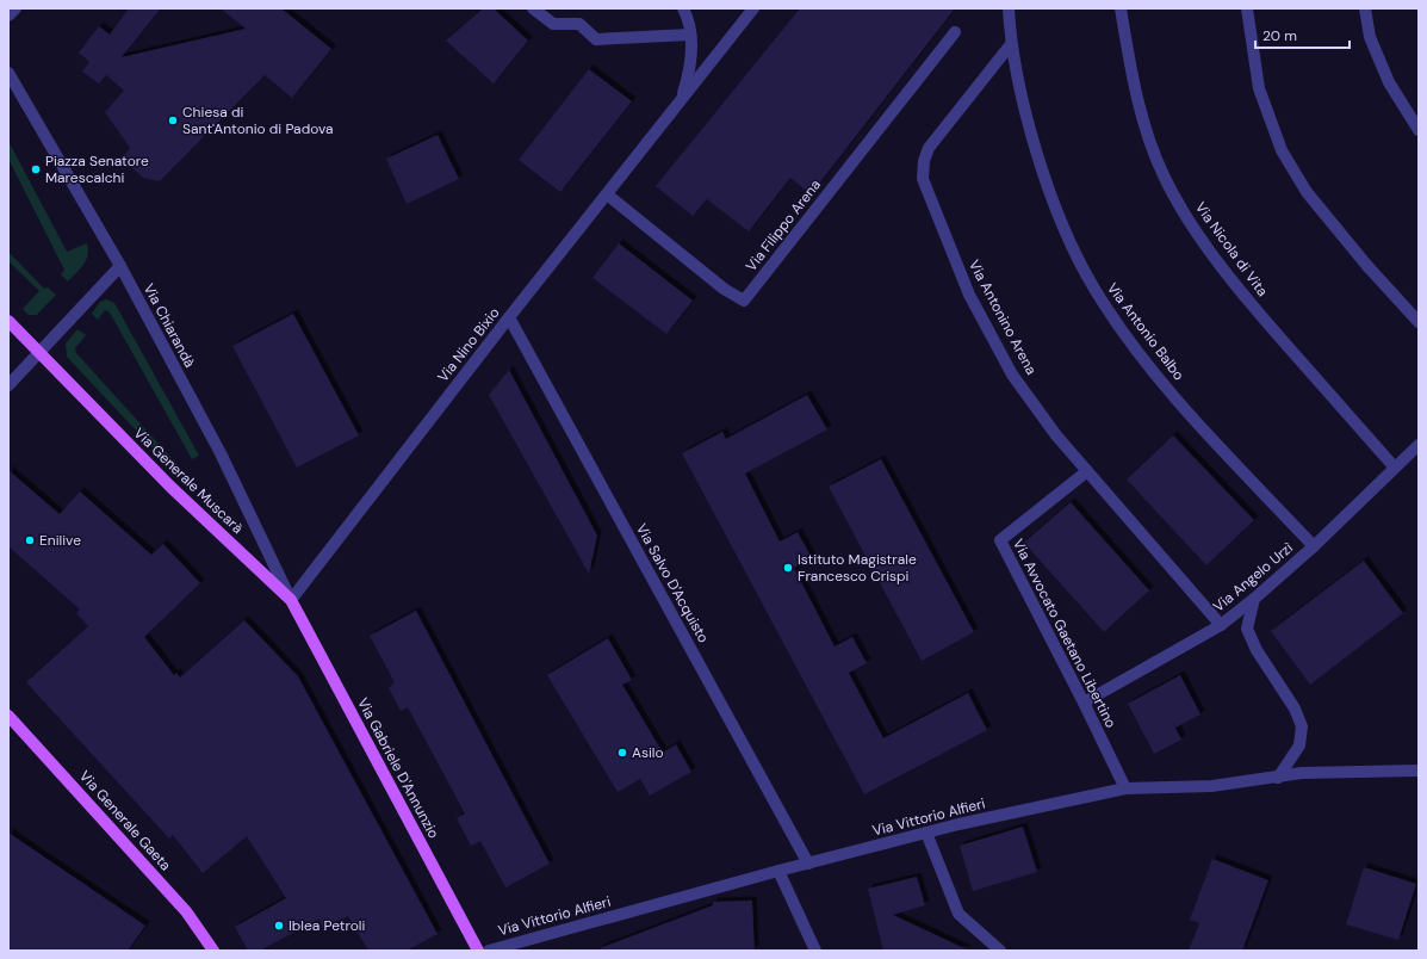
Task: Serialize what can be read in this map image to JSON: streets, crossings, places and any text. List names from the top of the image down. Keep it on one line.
{"streets":{"main road":["Via Generale Muscarà","Via Gabriele D'Annunzio","Via Generale Gaeta"],"street":["Via Filippo Arena","Via Nicola di Vita","Via Antonino Arena","Via Chiarandà","Via Antonio Balbo","Via Nino Bixio","Via Angelo Urzì","Via Salvo D'Acquisto","Via Avvocato Gaetano Libertino","Via Vittorio Alfieri"]},"crossings":[["Via Filippo Arena","Via Nino Bixio"],["Via Nicola di Vita","Via Angelo Urzì"],["Via Antonino Arena","Via Antonio Balbo"],["Via Antonino Arena","Via Angelo Urzì"],["Via Antonino Arena","Via Avvocato Gaetano Libertino"],["Via Chiarandà","Via Nino Bixio"],["Via Chiarandà","Via Generale Muscarà"],["Via Chiarandà","Via Gabriele D'Annunzio"],["Via Antonio Balbo","Via Angelo Urzì"],["Via Nino Bixio","Via Generale Muscarà"],["Via Nino Bixio","Via Salvo D'Acquisto"],["Via Nino Bixio","Via Gabriele D'Annunzio"],["Via Generale Muscarà","Via Gabriele D'Annunzio"],["Via Angelo Urzì","Via Avvocato Gaetano Libertino"],["Via Salvo D'Acquisto","Via Vittorio Alfieri"],["Via Avvocato Gaetano Libertino","Via Vittorio Alfieri"]],"places":["Chiesa di Sant'Antonio di Padova","Piazza Senatore Marescalchi","Enilive","Istituto Magistrale Francesco Crispi","Asilo","Iblea Petroli"],"scale_bar":"20 m"}
